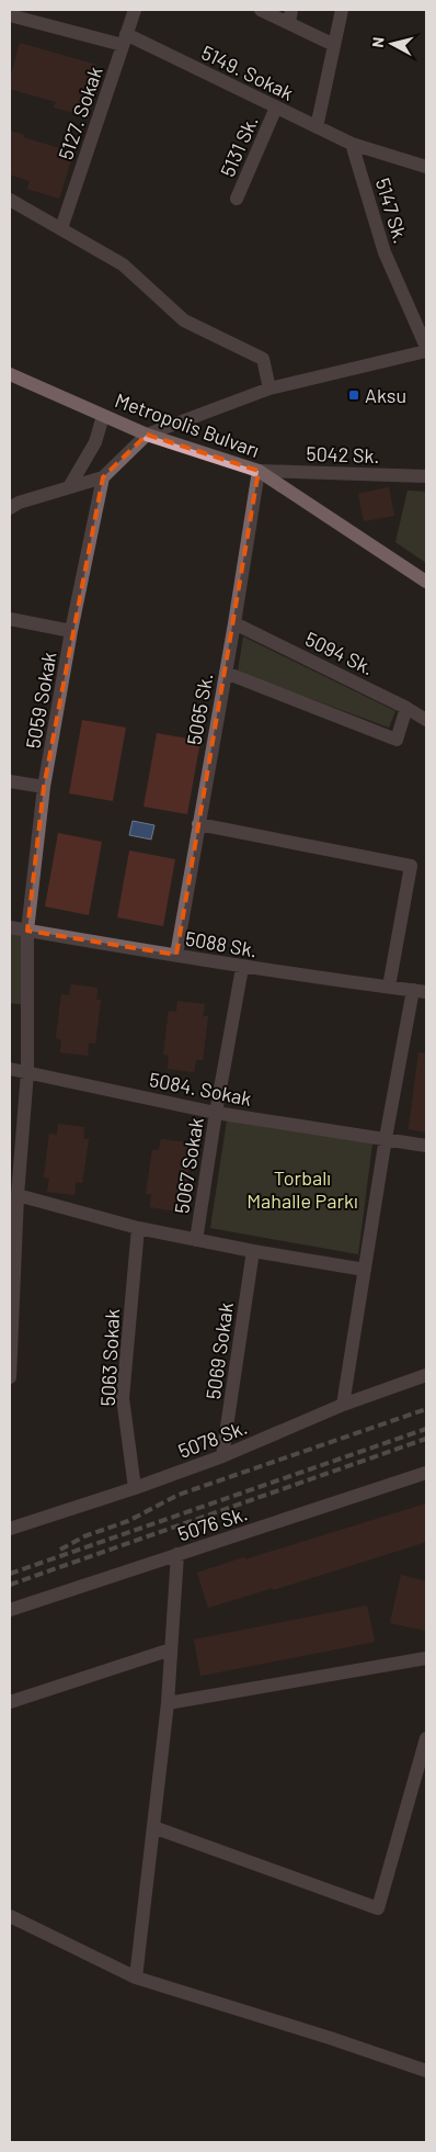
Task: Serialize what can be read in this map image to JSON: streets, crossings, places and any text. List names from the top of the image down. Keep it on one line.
{"streets":{"main road":["Metropolis Bulvarı"],"street":["5149. Sokak","5127. Sokak","5131 Sk.","5147 Sk.","5042 Sk.","5094 Sk.","5059 Sokak","5065 Sk.","5088 Sk.","5084. Sokak","5067 Sokak","5069 Sokak","5063 Sokak","5078 Sk.","5076 Sk."]},"crossings":[["5149. Sokak","5127. Sokak"],["5149. Sokak","5131 Sk."],["5149. Sokak","5147 Sk."],["Metropolis Bulvarı","5042 Sk."],["Metropolis Bulvarı","5065 Sk."],["5042 Sk.","5065 Sk."],["5094 Sk.","5065 Sk."],["5059 Sokak","5088 Sk."],["5059 Sokak","5084. Sokak"],["5065 Sk.","5088 Sk."],["5088 Sk.","5067 Sokak"],["5084. Sokak","5067 Sokak"],["5069 Sokak","5078 Sk."],["5063 Sokak","5078 Sk."]],"parks":["Torbalı Mahalle Parkı"],"places":{"transit":["Aksu"]},"north":"left"}
